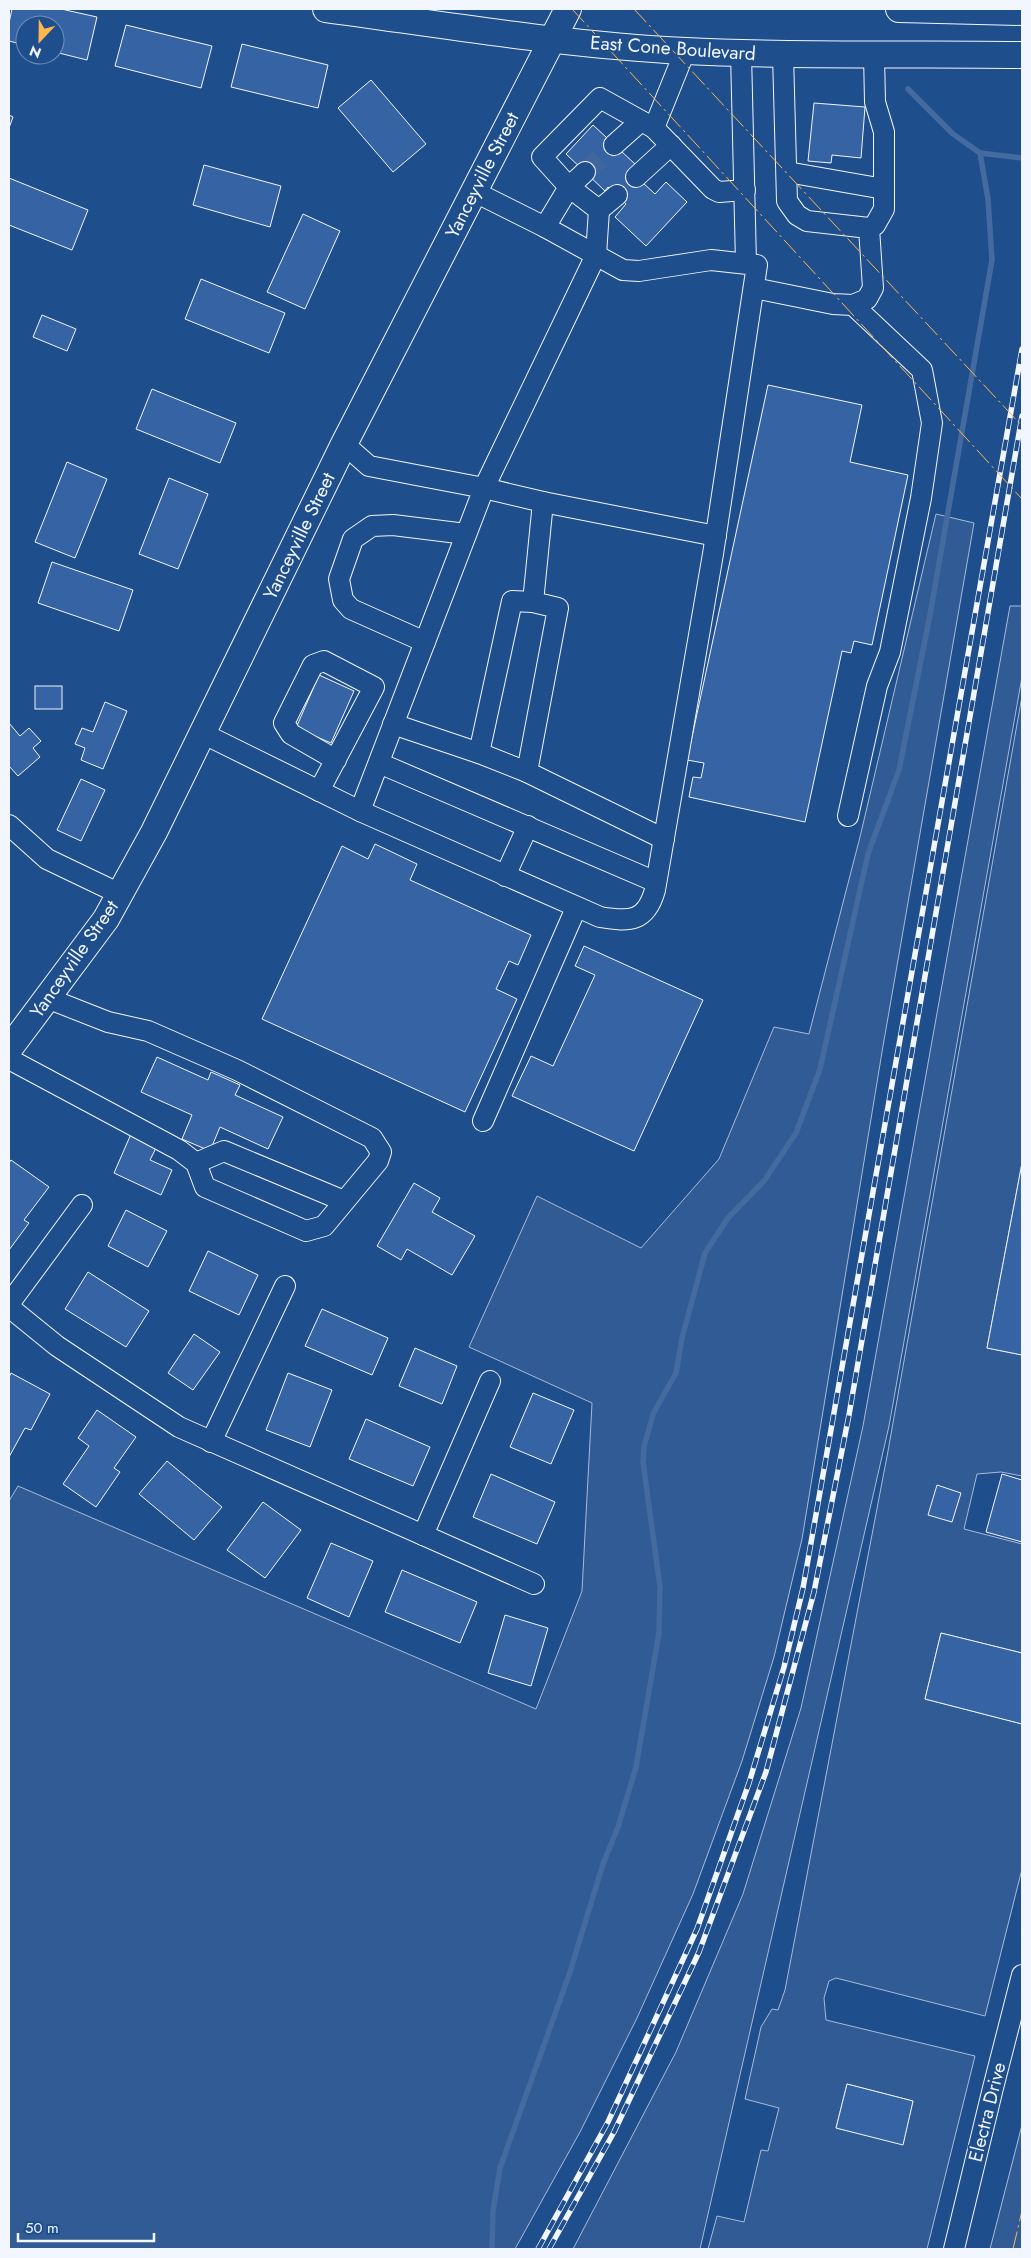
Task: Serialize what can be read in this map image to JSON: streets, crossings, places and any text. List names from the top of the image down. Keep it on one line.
{"streets":{"main road":["East Cone Boulevard","Yanceyville Street"],"street":["Electra Drive"]},"crossings":[["East Cone Boulevard","Yanceyville Street"]],"scale_bar":"50 m","north":"bottom"}
